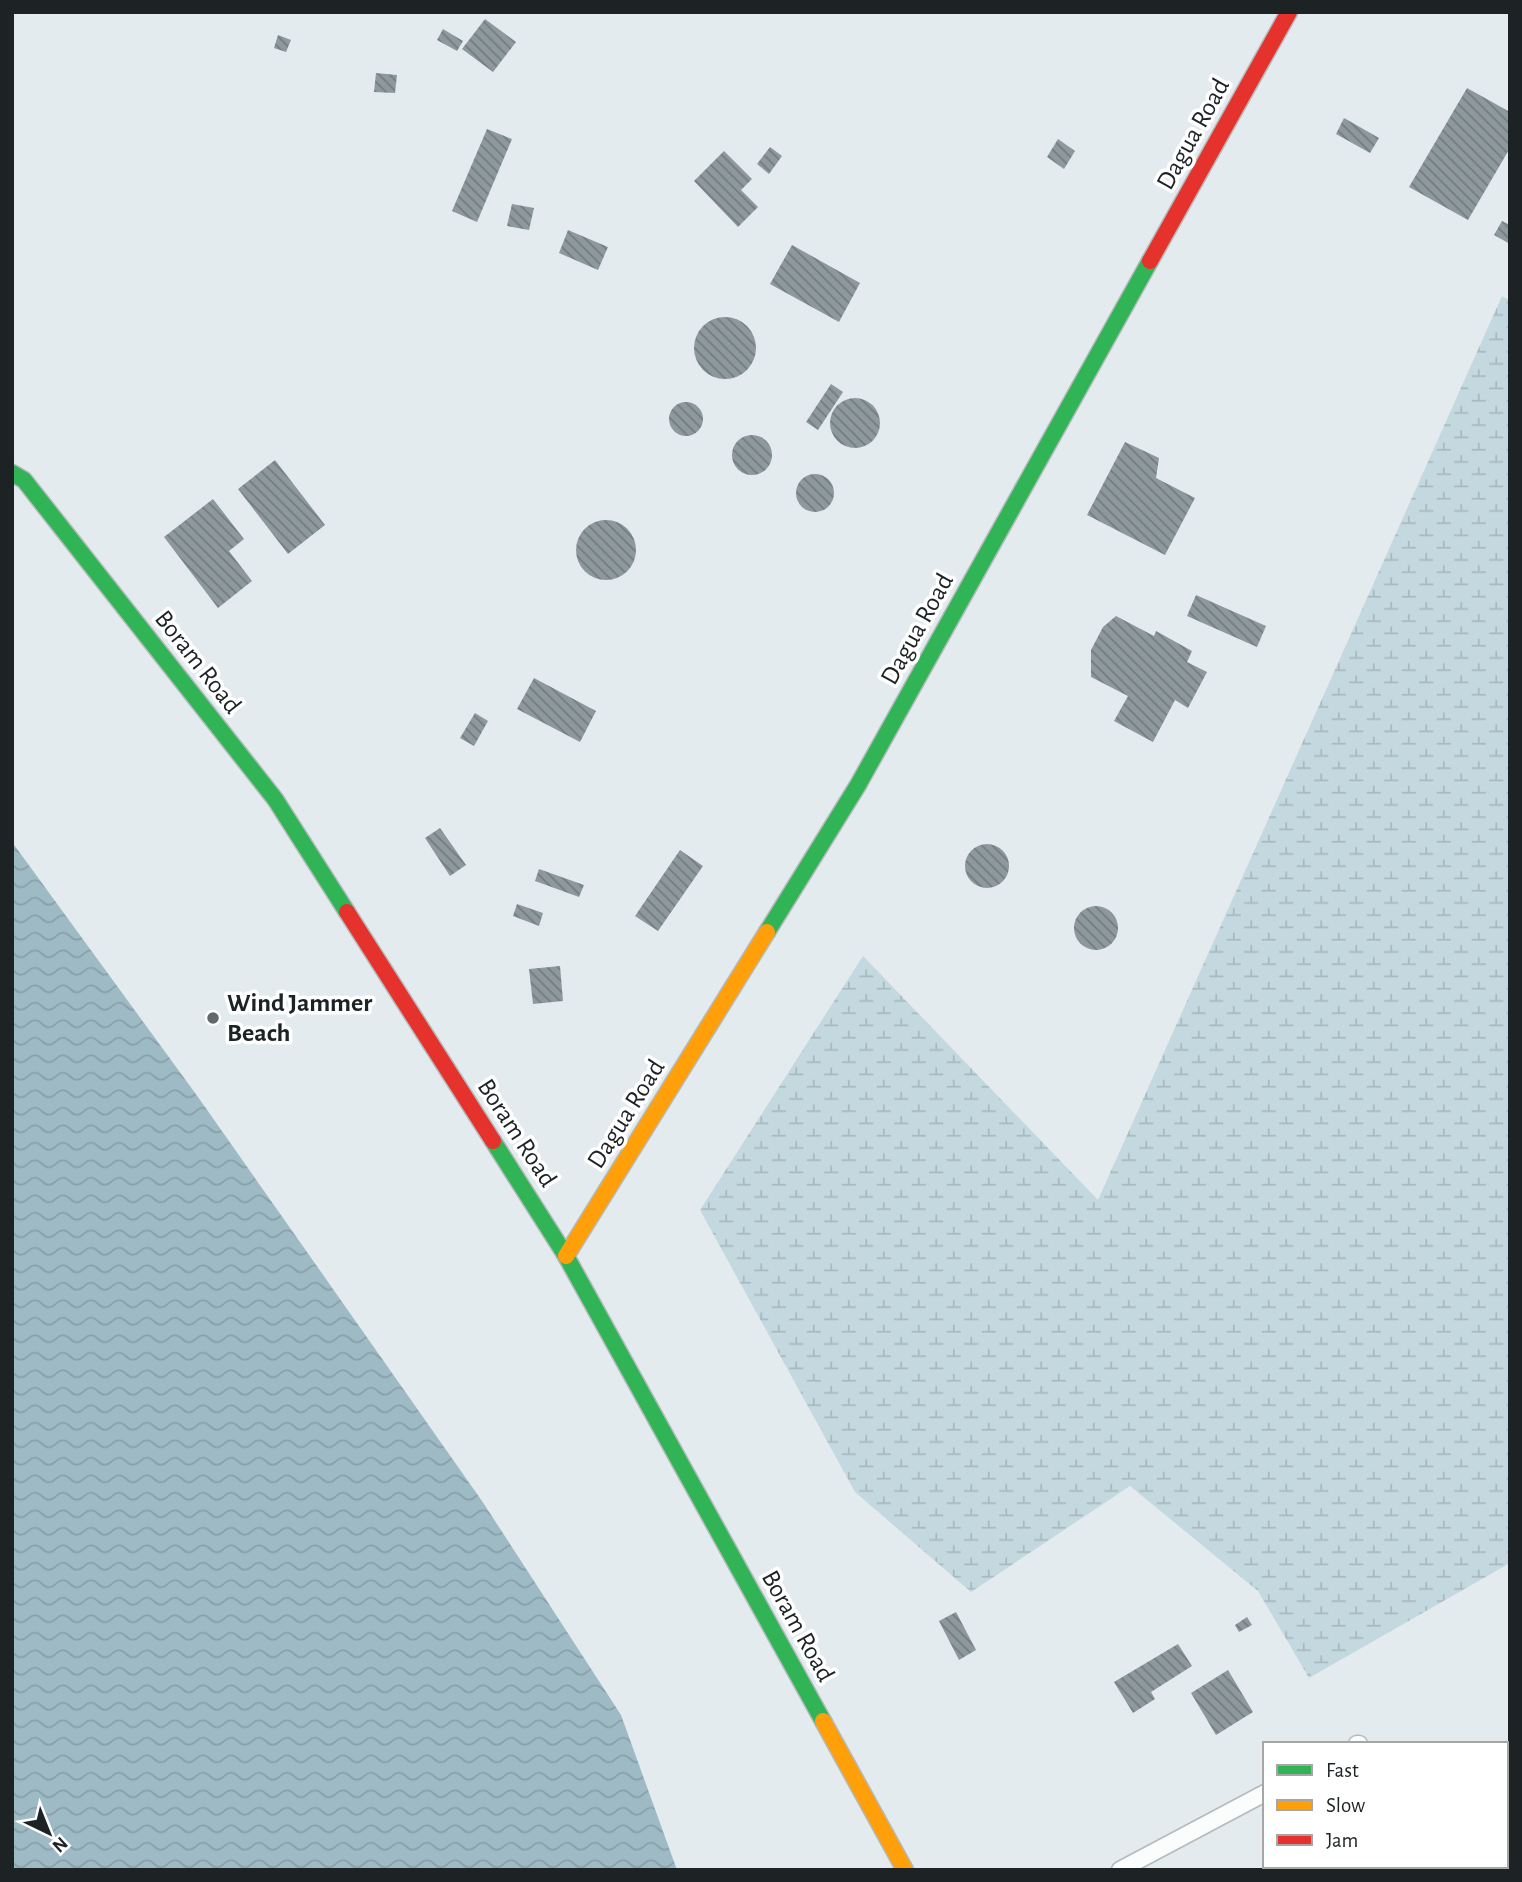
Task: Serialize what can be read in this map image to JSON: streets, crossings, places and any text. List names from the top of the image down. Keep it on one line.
{"streets":{"street":["Dagua Road","Boram Road"]},"crossings":[["Dagua Road","Boram Road"]],"places":["Wind Jammer Beach"],"legend":["Fast","Slow","Jam"],"north":"bottom right"}
